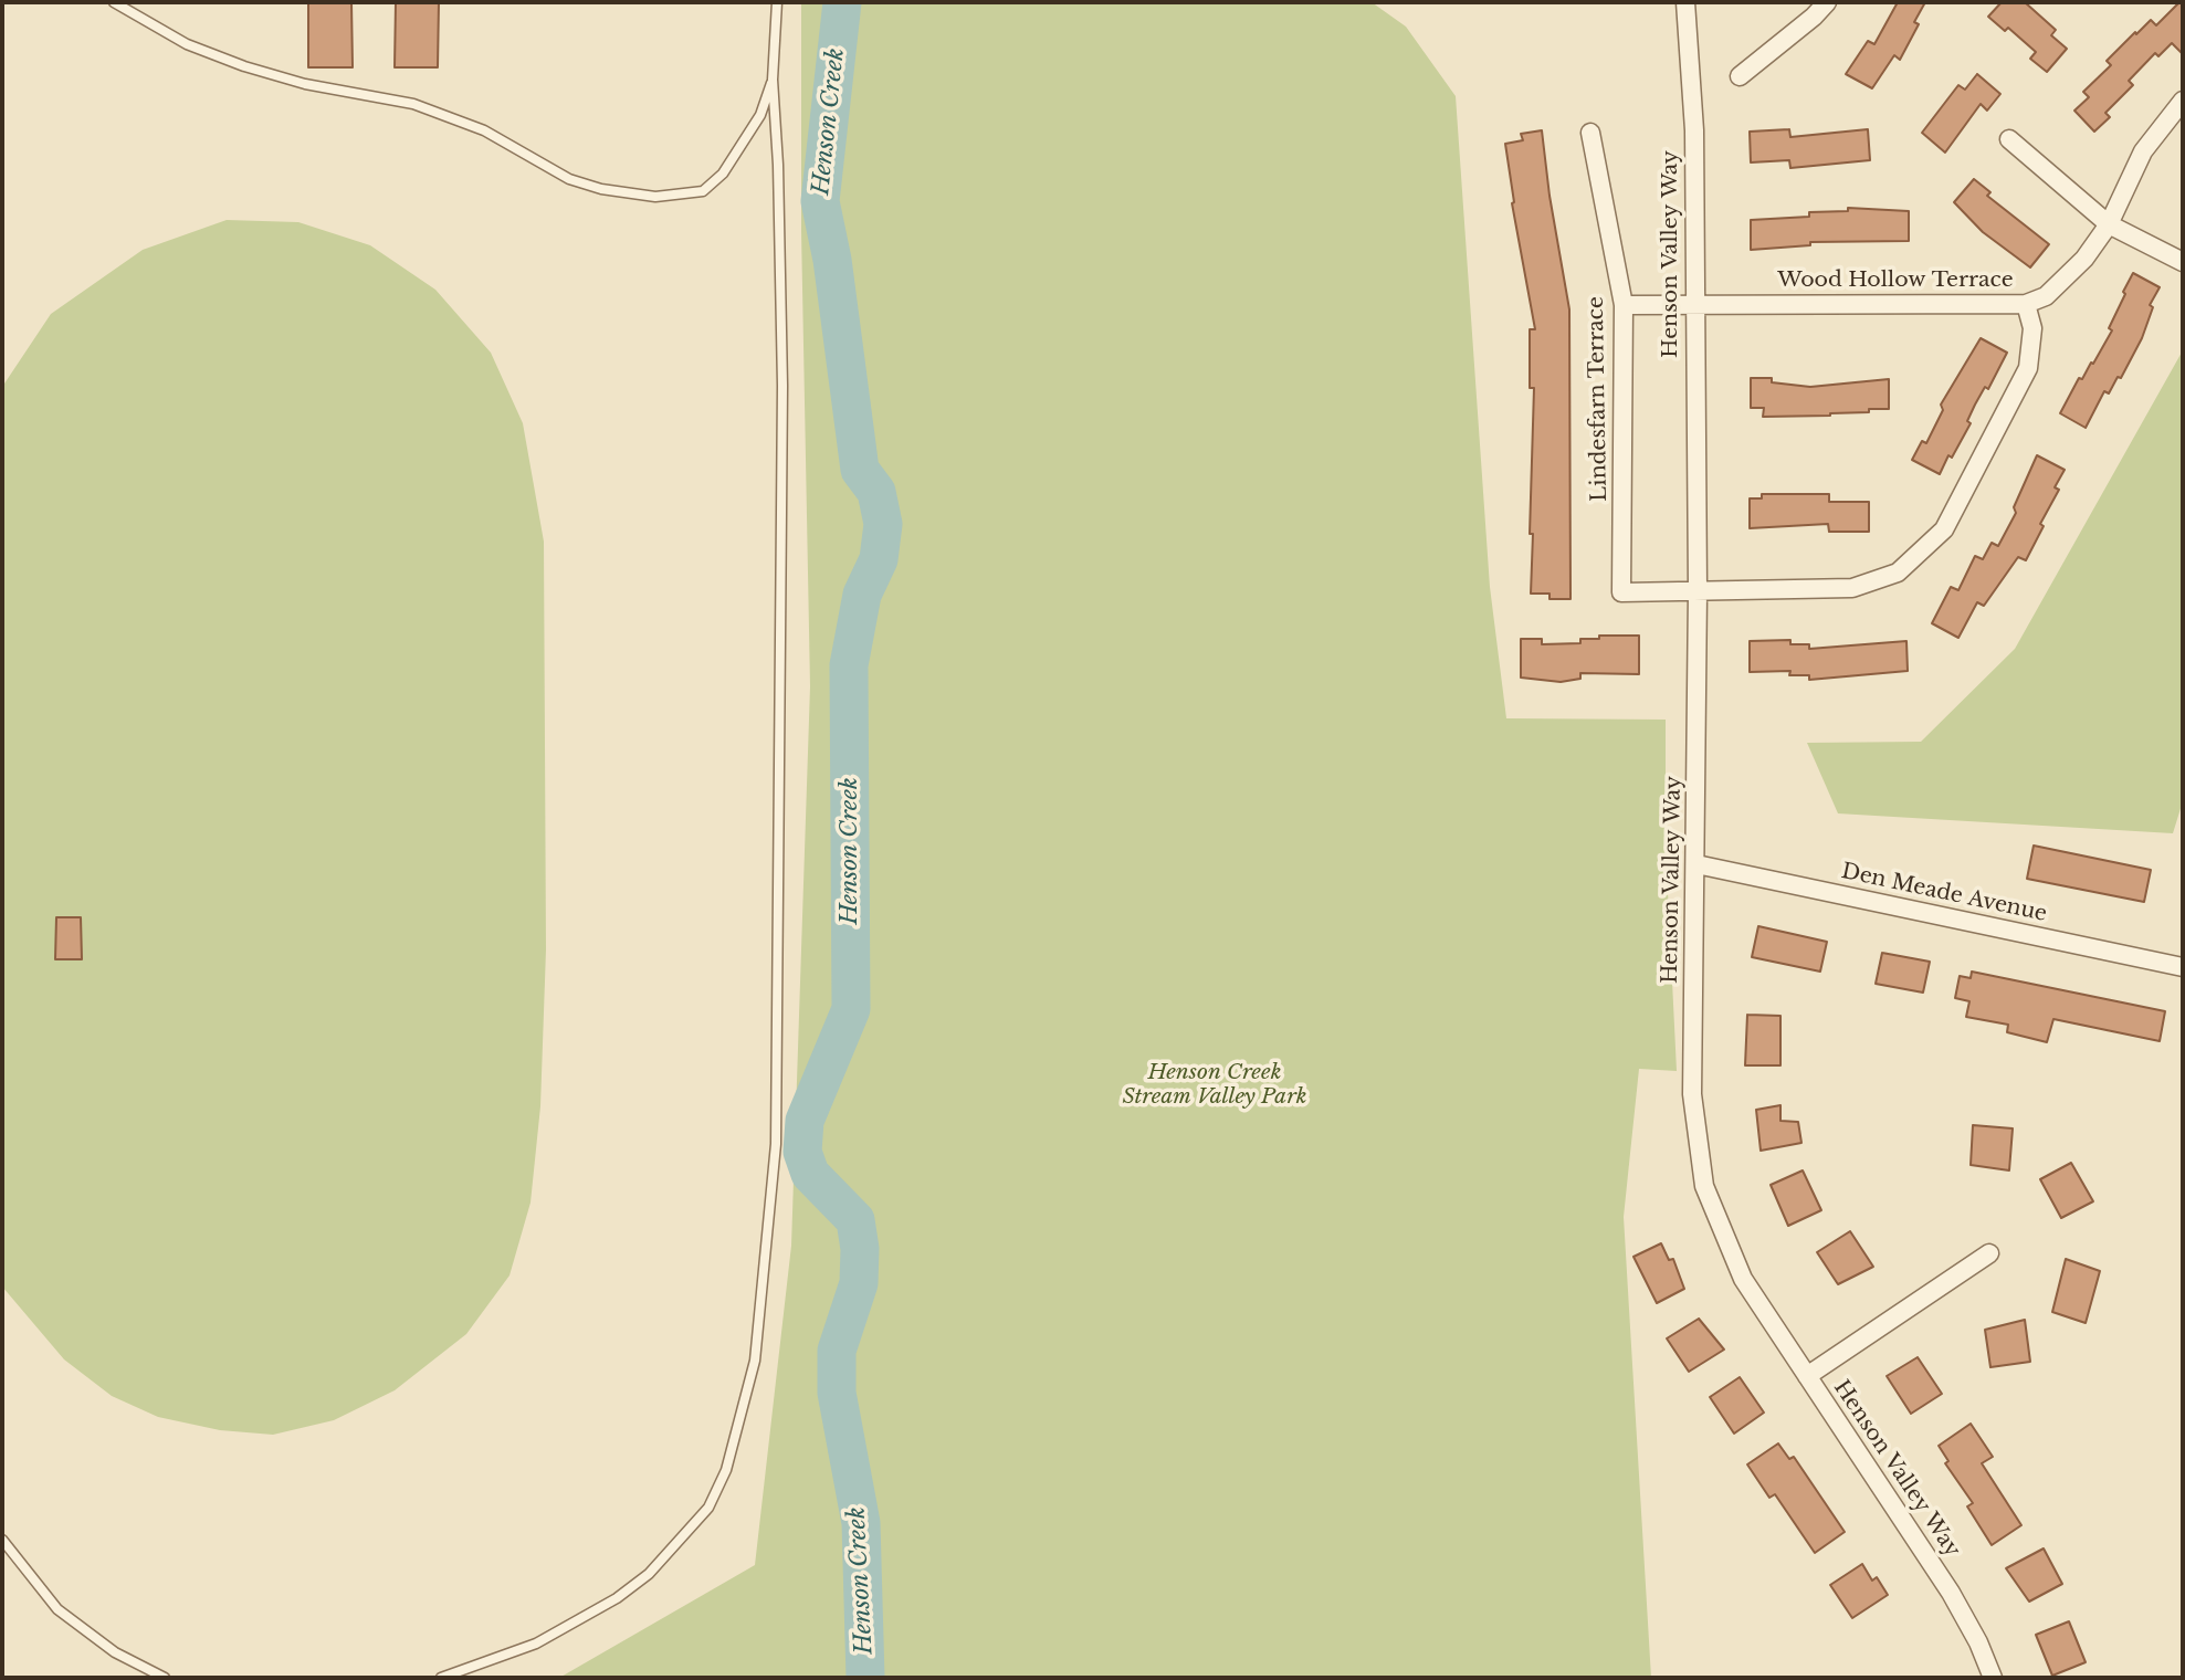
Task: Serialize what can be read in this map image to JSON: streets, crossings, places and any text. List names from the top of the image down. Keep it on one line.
{"streets":{"street":["Henson Valley Way","Wood Hollow Terrace","Lindesfarn Terrace","Den Meade Avenue"]},"crossings":[["Henson Valley Way","Wood Hollow Terrace"],["Henson Valley Way","Lindesfarn Terrace"],["Henson Valley Way","Den Meade Avenue"],["Wood Hollow Terrace","Lindesfarn Terrace"]],"water":["Henson Creek"],"parks":["Henson Creek Stream Valley Park"]}
